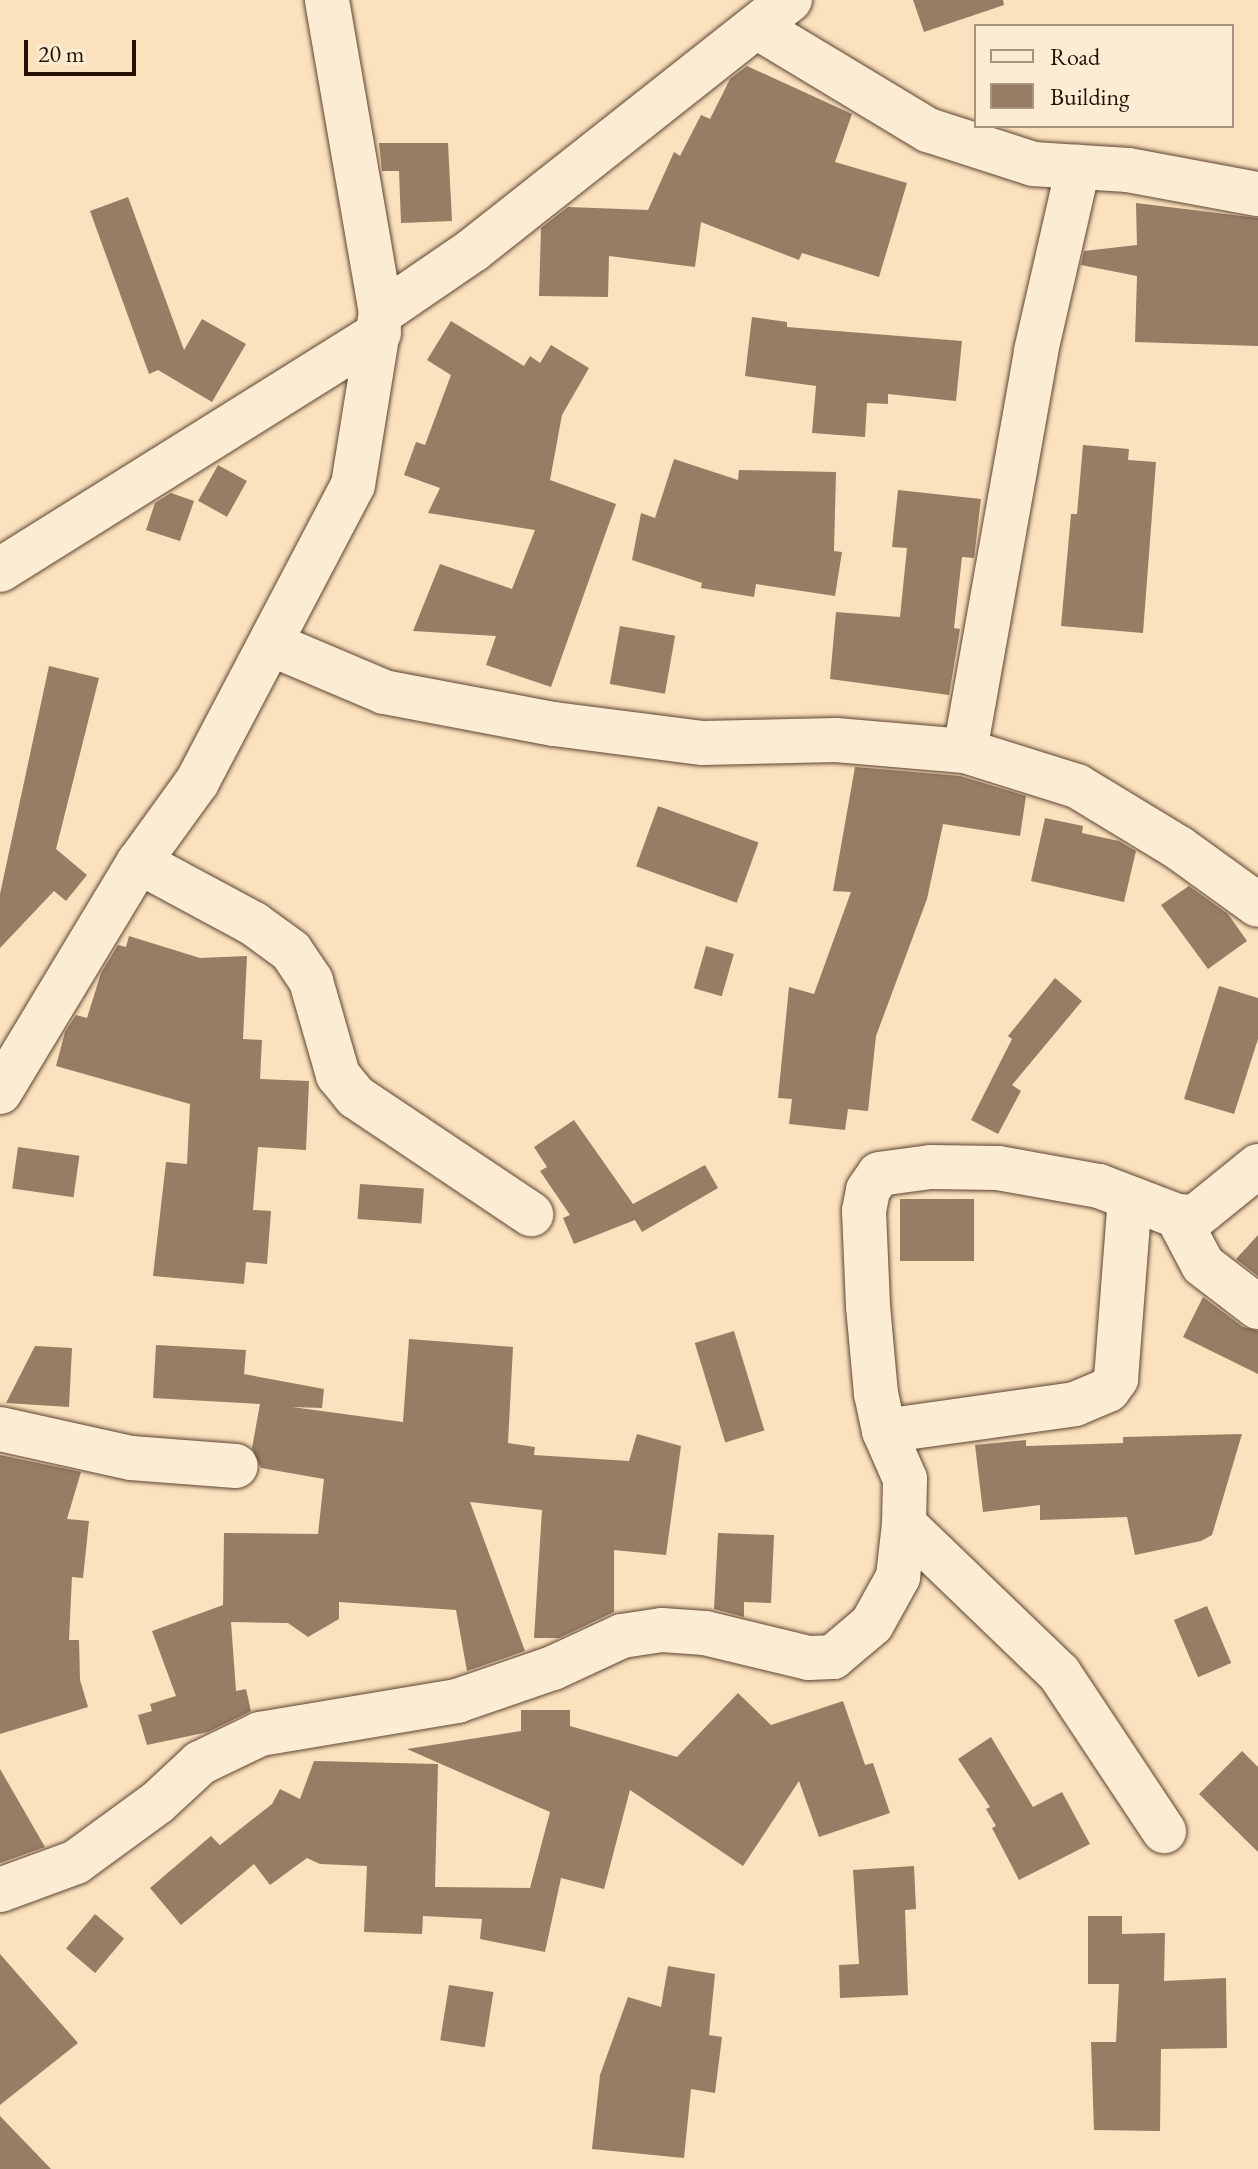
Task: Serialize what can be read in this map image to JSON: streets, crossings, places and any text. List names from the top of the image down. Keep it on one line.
{"legend":["Road","Building"],"scale_bar":"20 m"}
